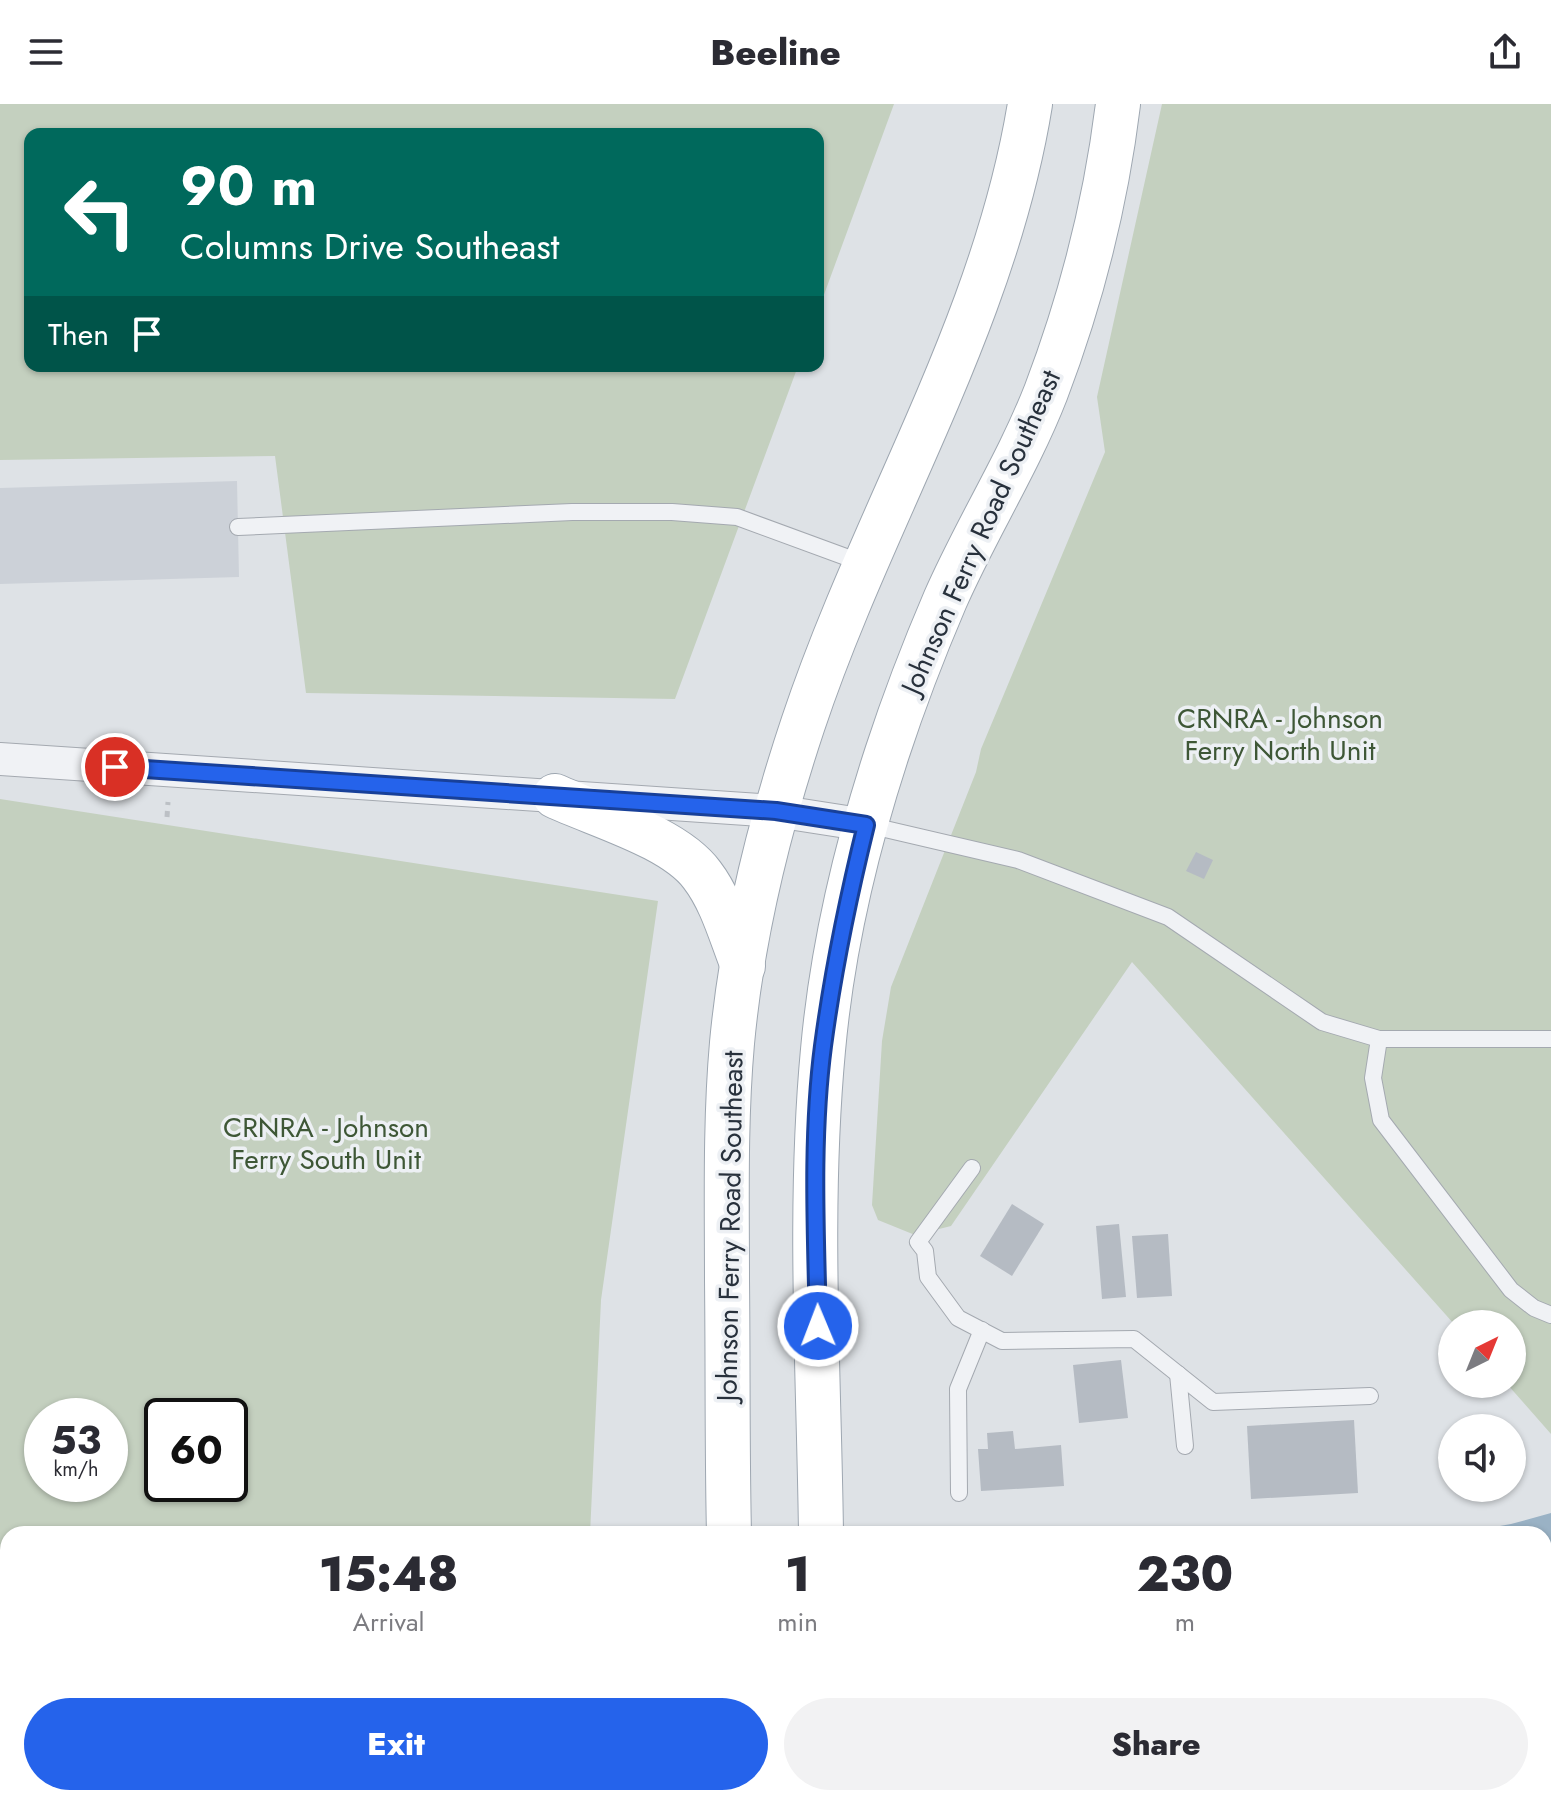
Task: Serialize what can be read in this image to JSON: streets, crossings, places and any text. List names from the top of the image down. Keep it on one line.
{"streets":{"main road":["Johnson Ferry Road Southeast"]},"parks":["CRNRA - Johnson Ferry North Unit","CRNRA - Johnson Ferry South Unit"],"north":"top right","page":{"header":"Beeline","turn":["90 m","Columns Drive Southeast"],"then":"Then","speed":"53 km/h","limit":"60","eta":["15:48","Arrival","1","min","230","m"],"buttons":["Exit","Share"]}}
